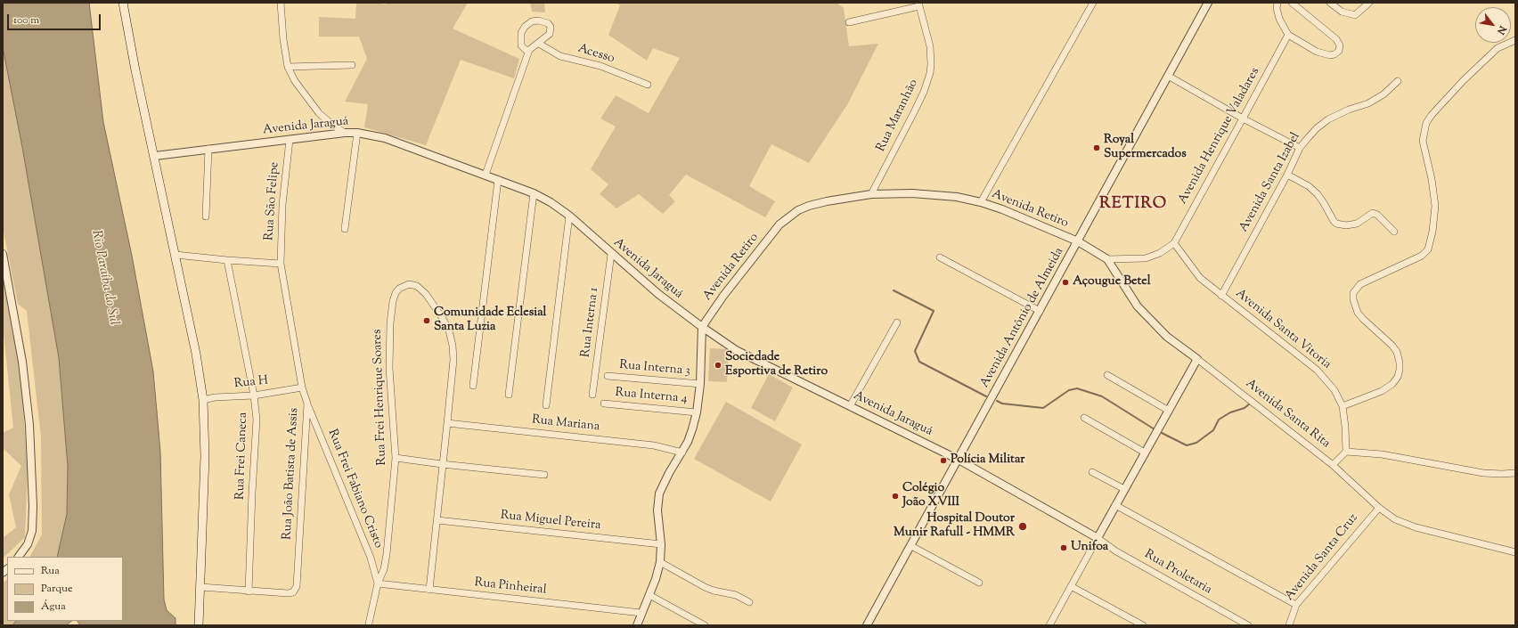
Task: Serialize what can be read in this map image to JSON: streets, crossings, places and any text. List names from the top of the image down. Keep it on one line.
{"streets":{"street":["Acesso","Rua Maranhão","Avenida Jaraguá","Avenida Henrique Valadares","Avenida Santa Izabel","Rua São Felipe","Avenida Retiro","Avenida Antônio de Almeida","Rua Interna 1","Avenida Santa Vitoria","Rua Interna 3","Rua H","Rua Interna 4","Rua Frei Henrique Soares","Avenida Santa Rita","Rua Mariana","Rua Frei Caneca","Rua João Batista de Assis","Rua Frei Fabiano Cristo","Rua Miguel Pereira","Avenida Santa Cruz","Rua Proletaria","Rua Pinheiral"]},"crossings":[["Rua Maranhão","Avenida Retiro"],["Avenida Jaraguá","Rua São Felipe"],["Avenida Jaraguá","Avenida Retiro"],["Avenida Jaraguá","Avenida Antônio de Almeida"],["Avenida Jaraguá","Rua Interna 1"],["Avenida Jaraguá","Rua Proletaria"],["Avenida Henrique Valadares","Avenida Santa Vitoria"],["Avenida Henrique Valadares","Avenida Santa Rita"],["Avenida Santa Izabel","Avenida Santa Vitoria"],["Rua São Felipe","Rua João Batista de Assis"],["Avenida Retiro","Avenida Antônio de Almeida"],["Avenida Retiro","Avenida Santa Rita"],["Avenida Antônio de Almeida","Avenida Santa Rita"],["Rua H","Rua Frei Caneca"],["Rua H","Rua João Batista de Assis"],["Rua Frei Henrique Soares","Rua Mariana"],["Rua Frei Henrique Soares","Rua Frei Fabiano Cristo"],["Rua Frei Henrique Soares","Rua Miguel Pereira"],["Rua Frei Henrique Soares","Rua Pinheiral"],["Avenida Santa Rita","Avenida Santa Cruz"],["Rua Frei Caneca","Rua João Batista de Assis"],["Rua João Batista de Assis","Rua Frei Fabiano Cristo"],["Rua Frei Fabiano Cristo","Rua Pinheiral"]],"districts":["RETIRO"],"water":["Rio Paraíba do Sul"],"places":["Royal Supermercados","Açougue Betel","Comunidade Eclesial Santa Luzia","Sociedade Esportiva de Retiro","Polícia Militar","Colégio João XVIII","Hospital Doutor Munir Rafull - HMMR","Unifoa"],"legend":["Rua","Parque","Água"],"scale_bar":"100 m","north":"bottom right"}
